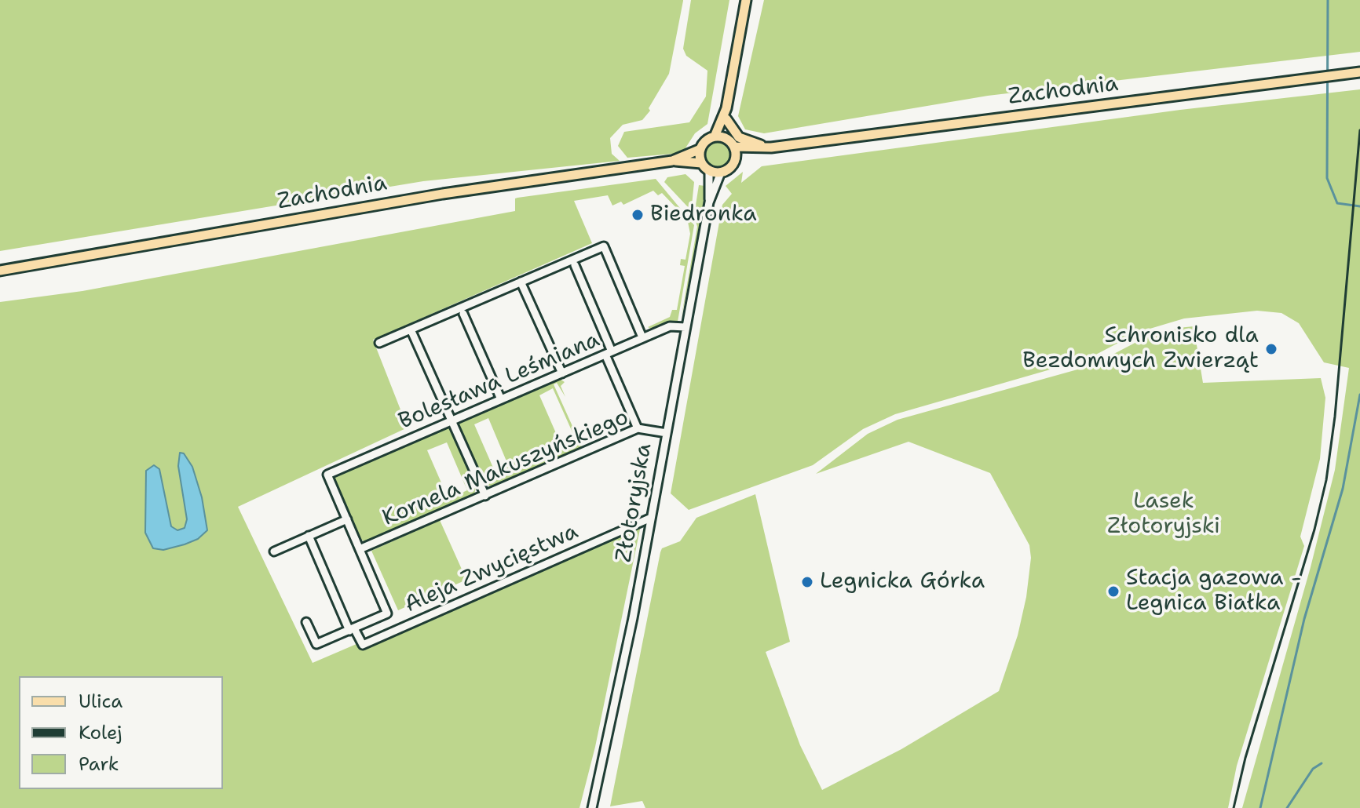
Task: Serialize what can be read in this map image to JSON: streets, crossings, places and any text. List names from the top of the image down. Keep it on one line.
{"streets":{"main road":["Zachodnia"],"street":["Bolesława Leśmiana","Kornela Makuszyńskiego","Złotoryjska","Aleja Zwycięstwa"]},"crossings":[["Zachodnia","Złotoryjska"],["Bolesława Leśmiana","Złotoryjska"],["Kornela Makuszyńskiego","Złotoryjska"],["Złotoryjska","Aleja Zwycięstwa"]],"parks":["Lasek Złotoryjski"],"places":["Biedronka","Schronisko dla Bezdomnych Zwierząt","Legnicka Górka","Stacja gazowa - Legnica Białka"],"legend":["Ulica","Kolej","Park"]}
